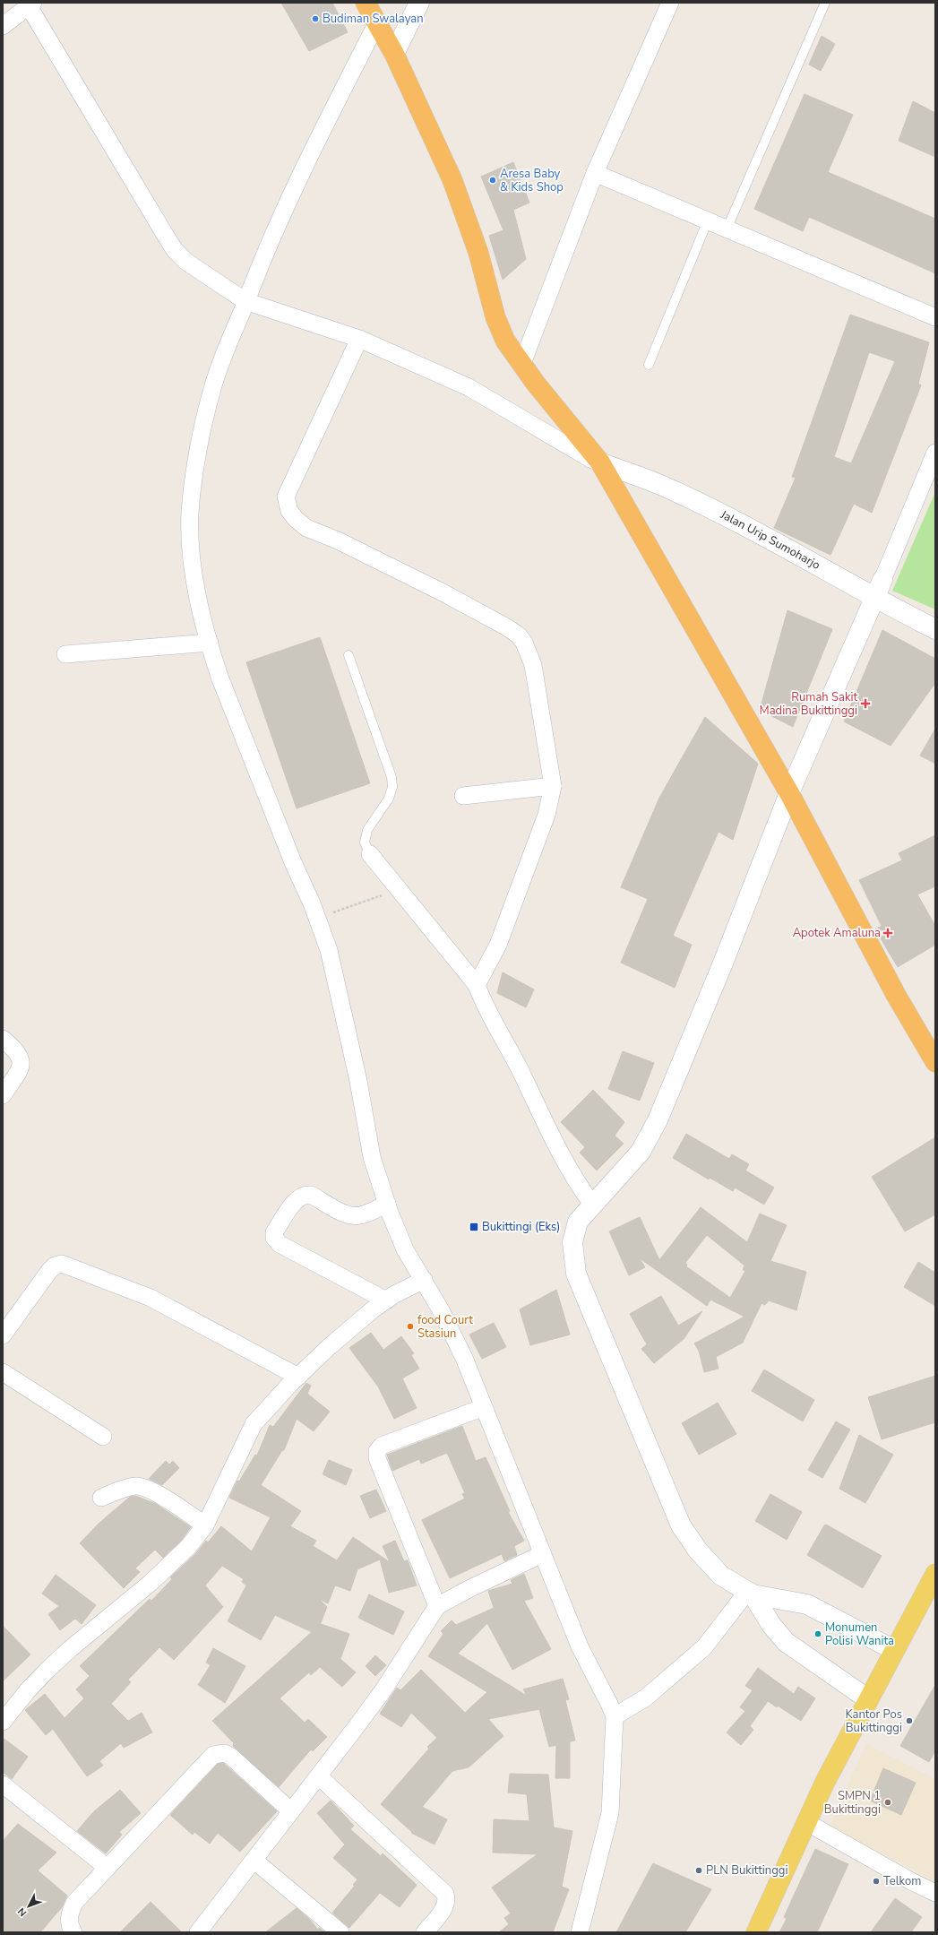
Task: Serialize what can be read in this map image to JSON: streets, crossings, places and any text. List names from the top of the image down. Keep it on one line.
{"streets":{"street":["Jalan Urip Sumoharjo"]},"places":{"other":["Budiman Swalayan","Aresa Baby & Kids Shop","food Court Stasiun","Monumen Polisi Wanita","Kantor Pos Bukittinggi","SMPN 1 Bukittinggi","PLN Bukittinggi","Telkom"],"health":["Rumah Sakit Madina Bukittinggi","Apotek Amaluna"],"transit":["Bukittingi (Eks)"]},"north":"bottom left"}
